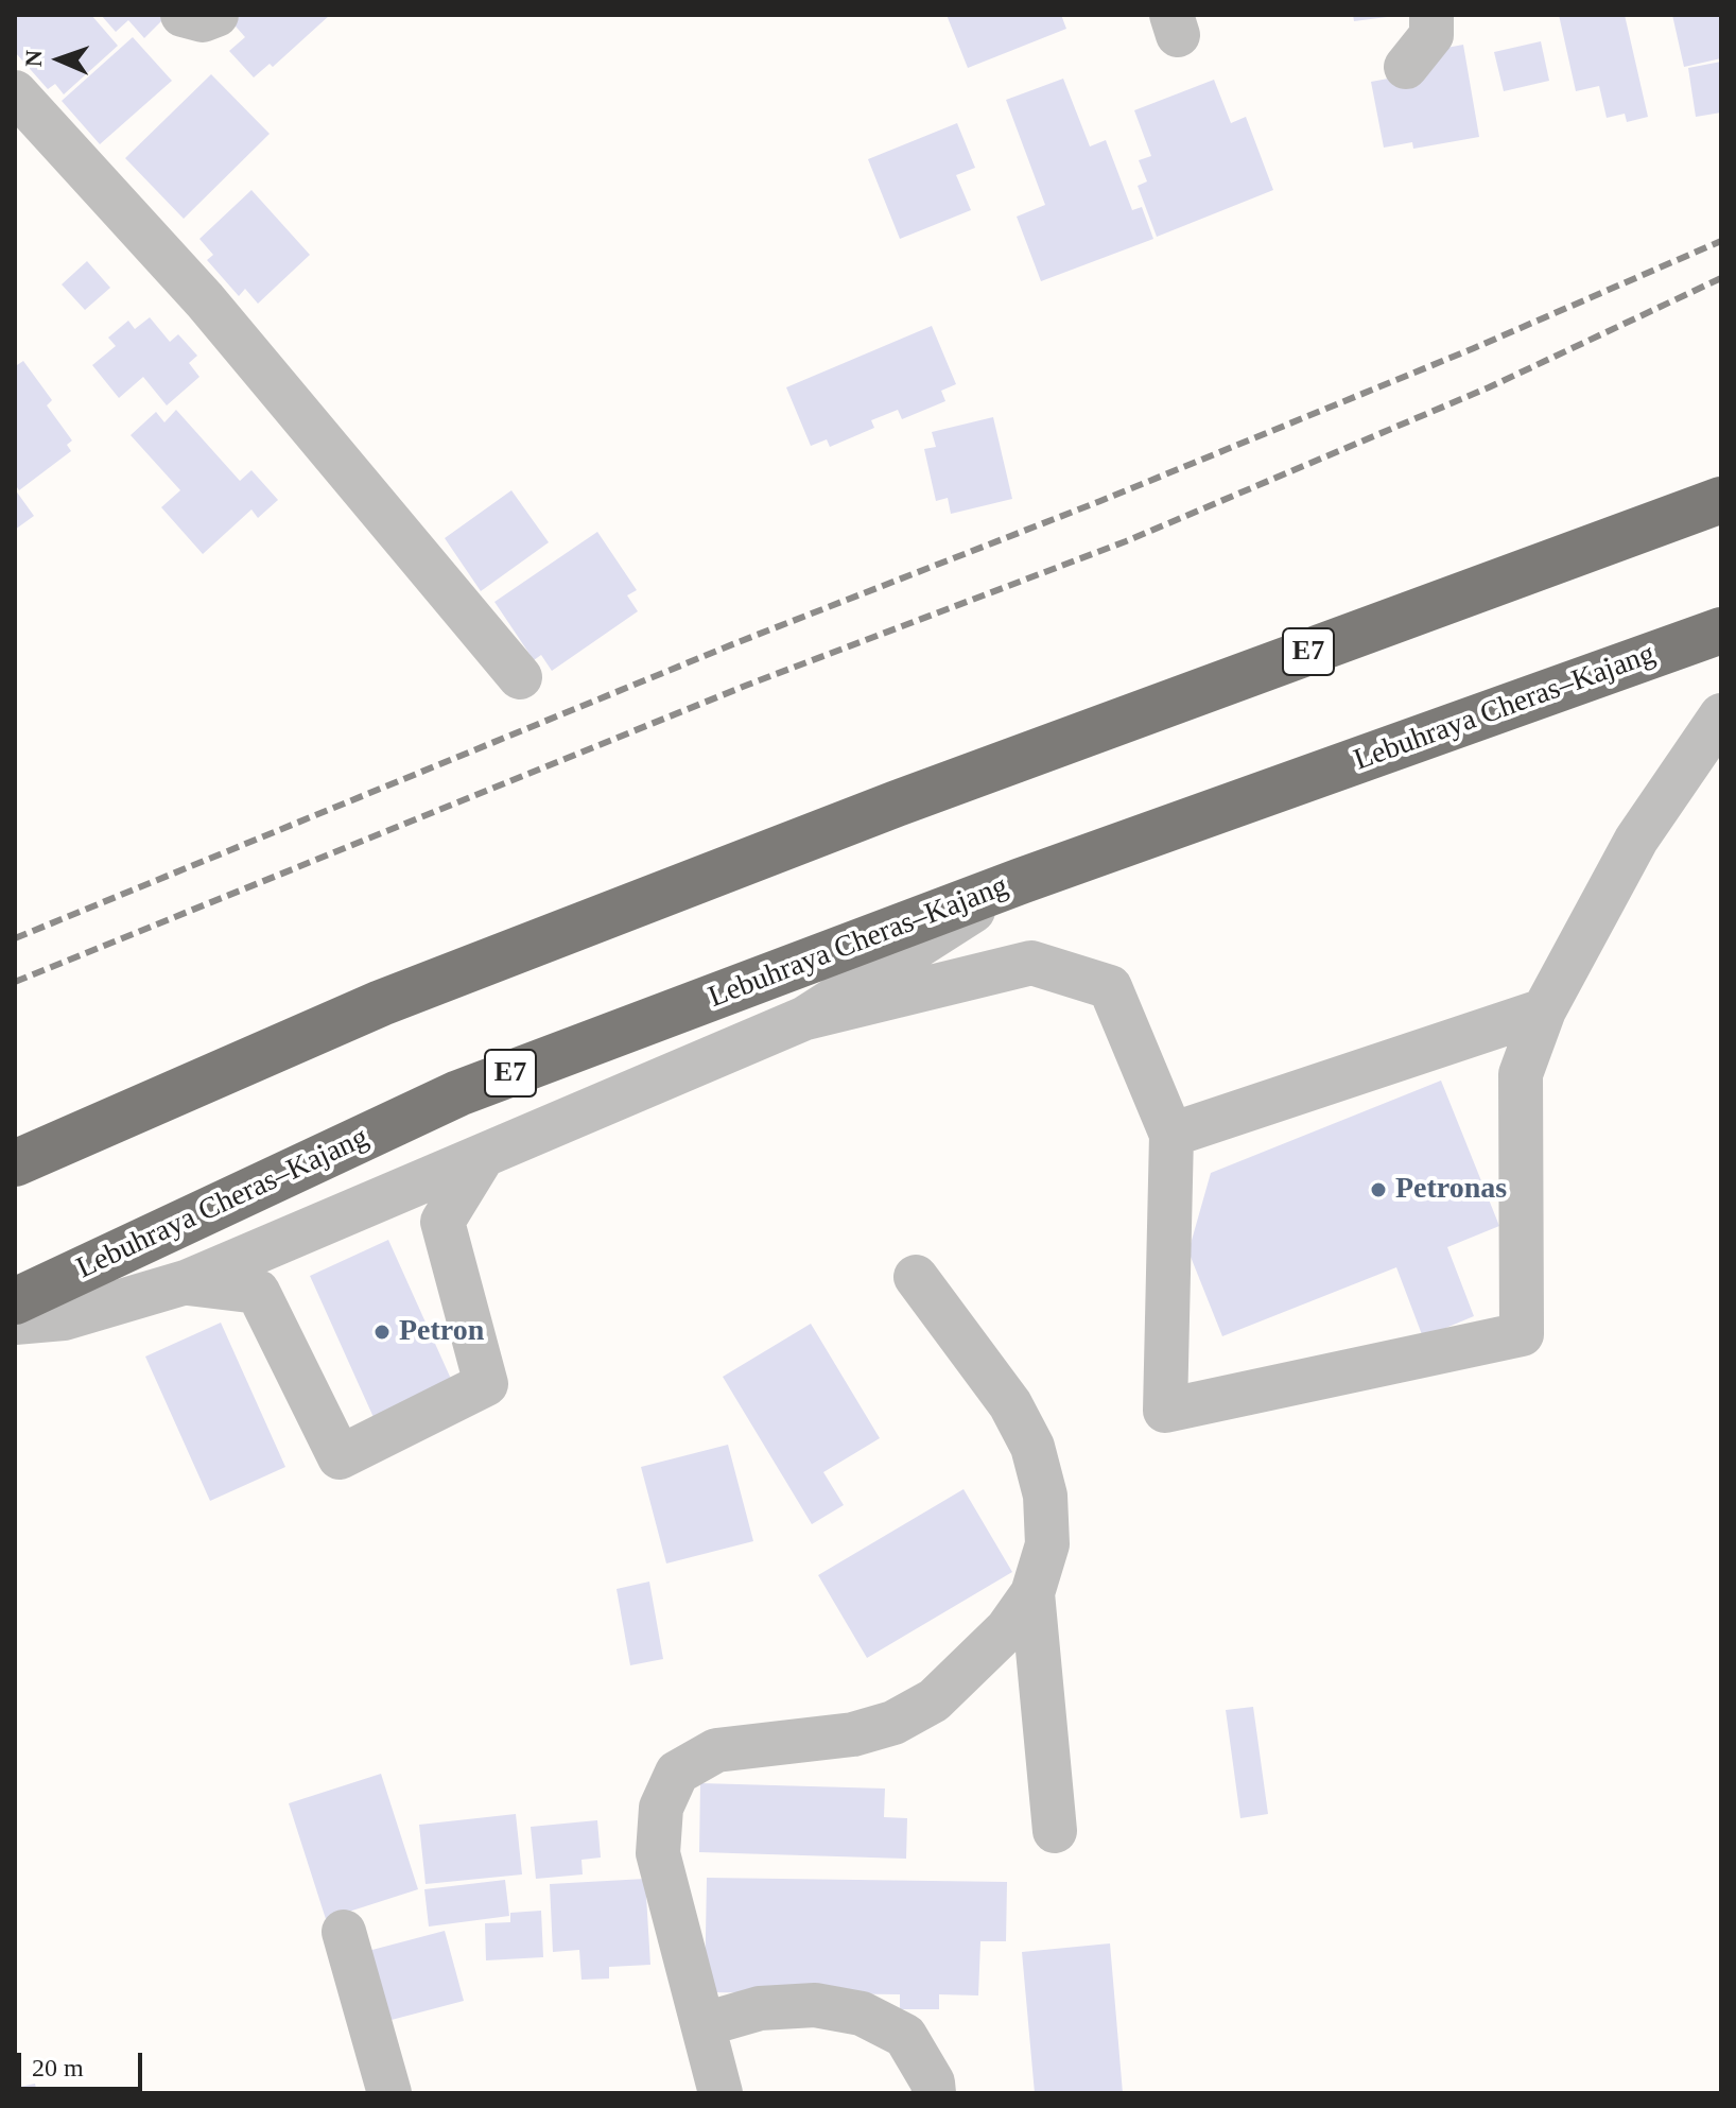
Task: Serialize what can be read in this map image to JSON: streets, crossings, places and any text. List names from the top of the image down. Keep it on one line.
{"streets":{"highway":["E7","Lebuhraya Cheras–Kajang"]},"places":["Petronas","Petron"],"scale_bar":"20 m","north":"left"}
